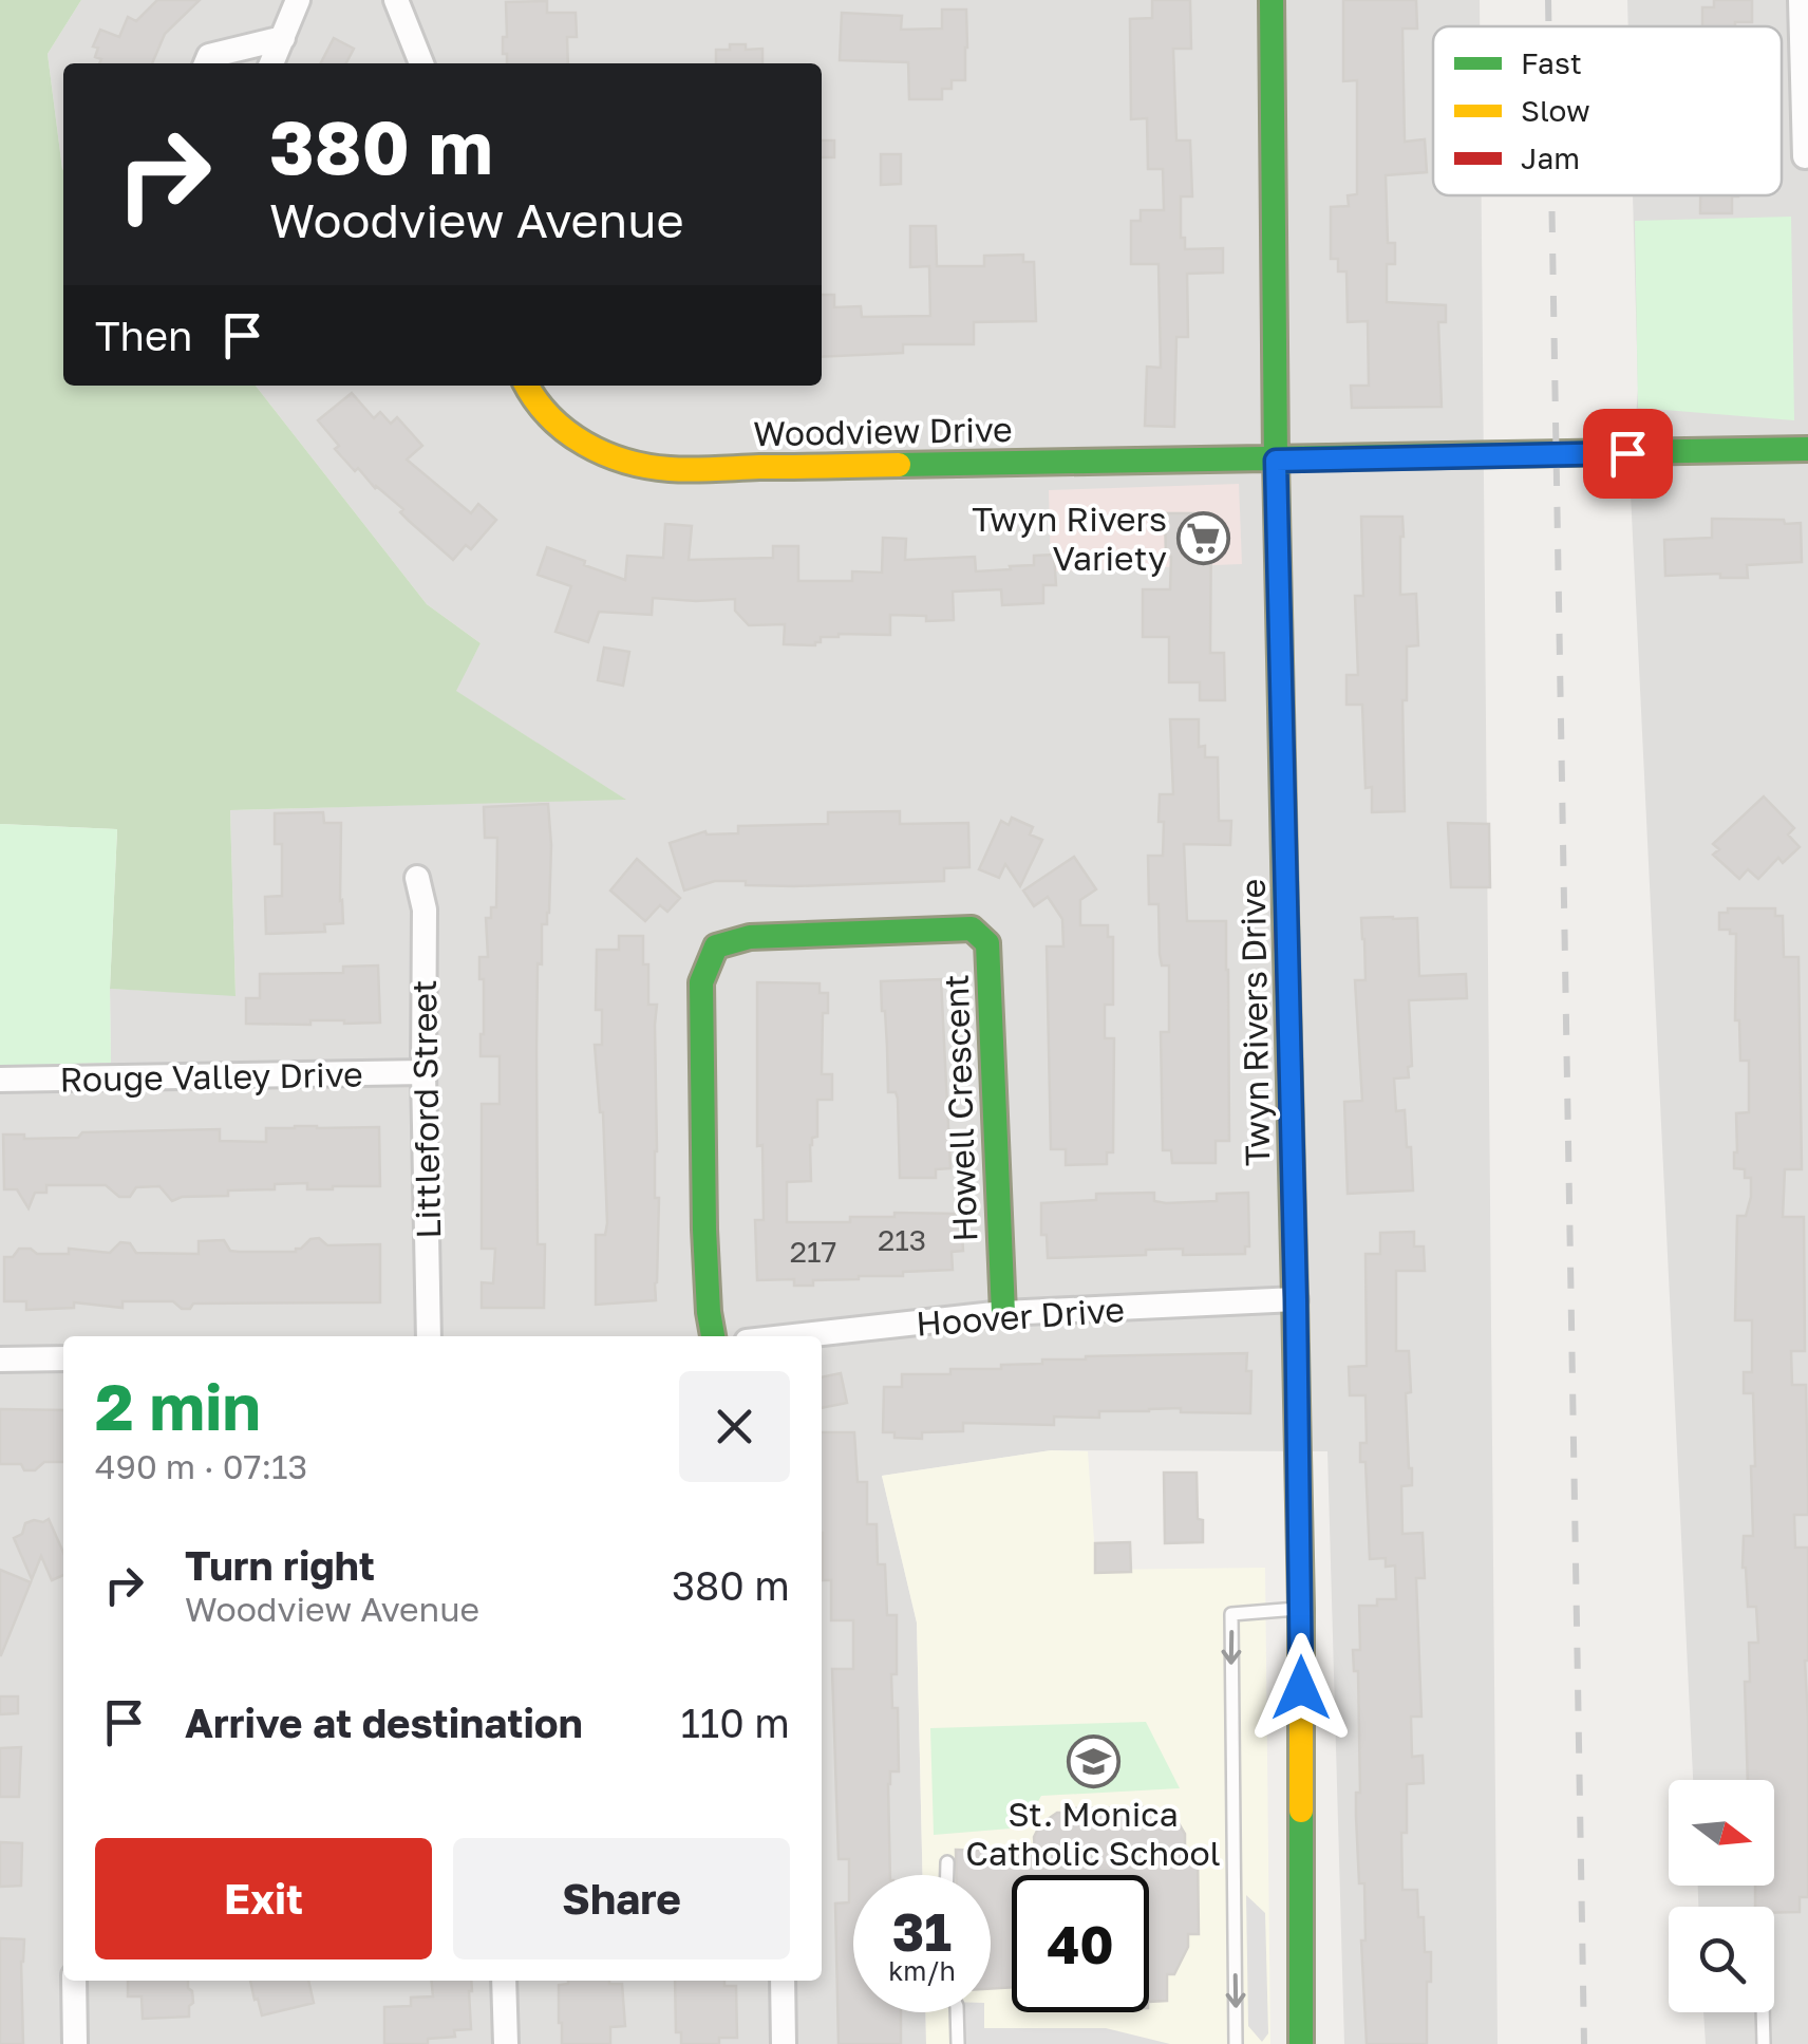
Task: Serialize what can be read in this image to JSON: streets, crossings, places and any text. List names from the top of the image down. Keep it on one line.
{"streets":{"street":["Woodview Drive","Twyn Rivers Drive","Rouge Valley Drive","Howell Crescent","Littleford Street","Hoover Drive"]},"crossings":[["Woodview Drive","Twyn Rivers Drive"],["Twyn Rivers Drive","Hoover Drive"],["Rouge Valley Drive","Littleford Street"],["Howell Crescent","Hoover Drive"]],"places":{"supermarket":["Twyn Rivers Variety"],"school or university":["St. Monica Catholic School"]},"house_numbers":["213","217"],"legend":["Fast","Slow","Jam"],"north":"right","page":{"turn":["380 m","Woodview Avenue"],"then":"Then","heading":["2 min","490 m · 07:13"],"list":[{"name":"Turn right","note":"Woodview Avenue","value":"380 m"},{"name":"Arrive at destination","value":"110 m"}],"buttons":["Exit","Share"],"speed":"31 km/h","limit":"40"}}
